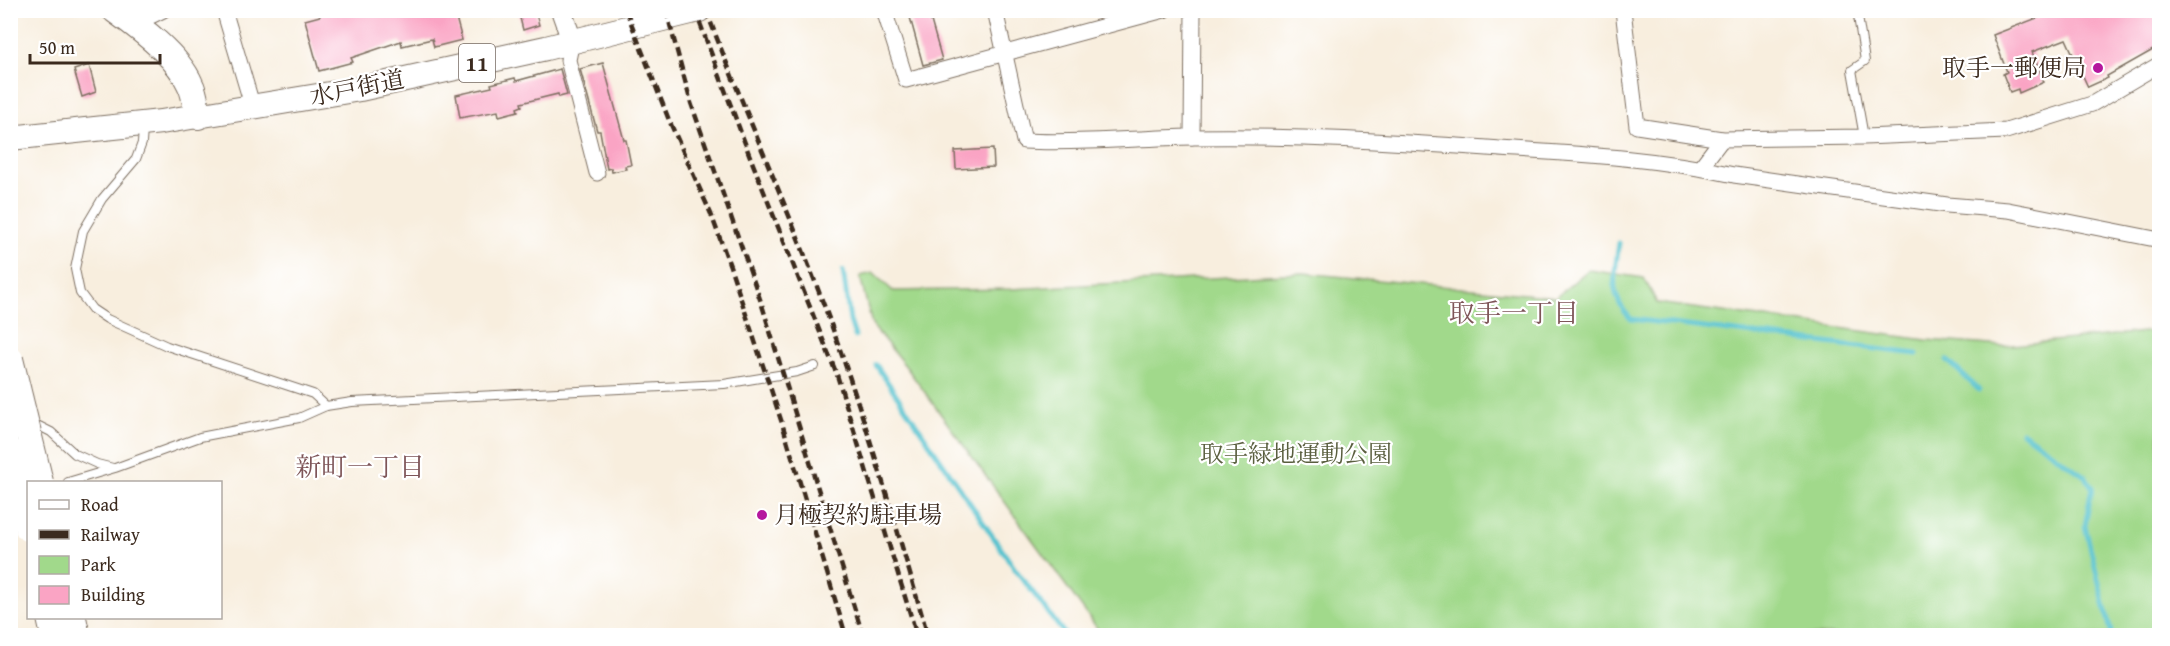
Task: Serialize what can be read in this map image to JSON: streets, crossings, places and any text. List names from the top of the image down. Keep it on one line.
{"streets":{"main road":["11","水戸街道"]},"districts":["取手一丁目","新町一丁目"],"parks":["取手緑地運動公園"],"places":["取手一郵便局","月極契約駐車場"],"legend":["Road","Railway","Park","Building"],"scale_bar":"50 m"}
